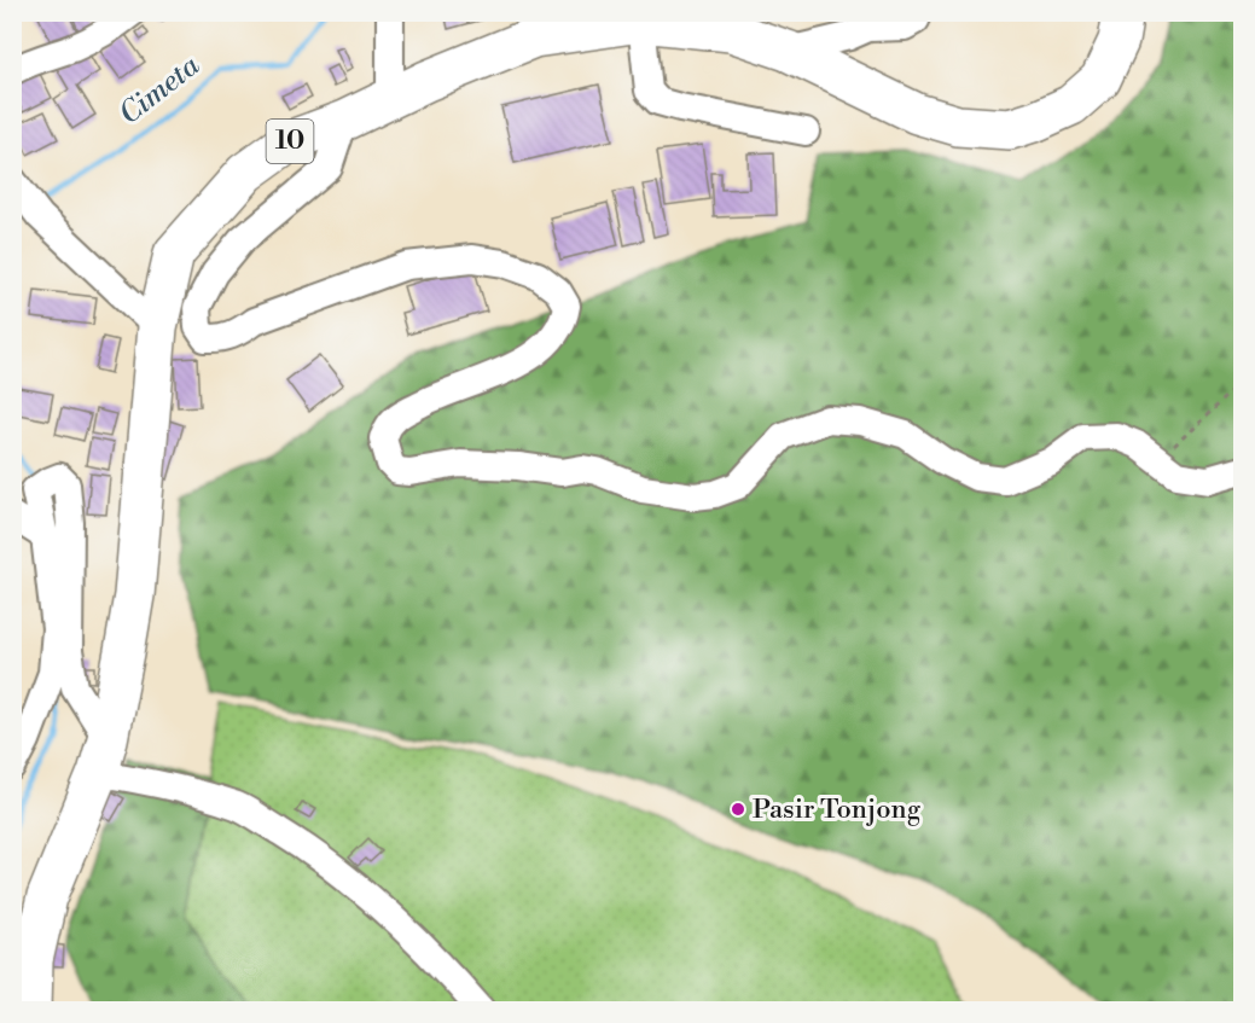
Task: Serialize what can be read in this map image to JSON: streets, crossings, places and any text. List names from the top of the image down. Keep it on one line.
{"streets":{"highway":["10"]},"water":["Cimeta"],"places":["Pasir Tonjong"]}
